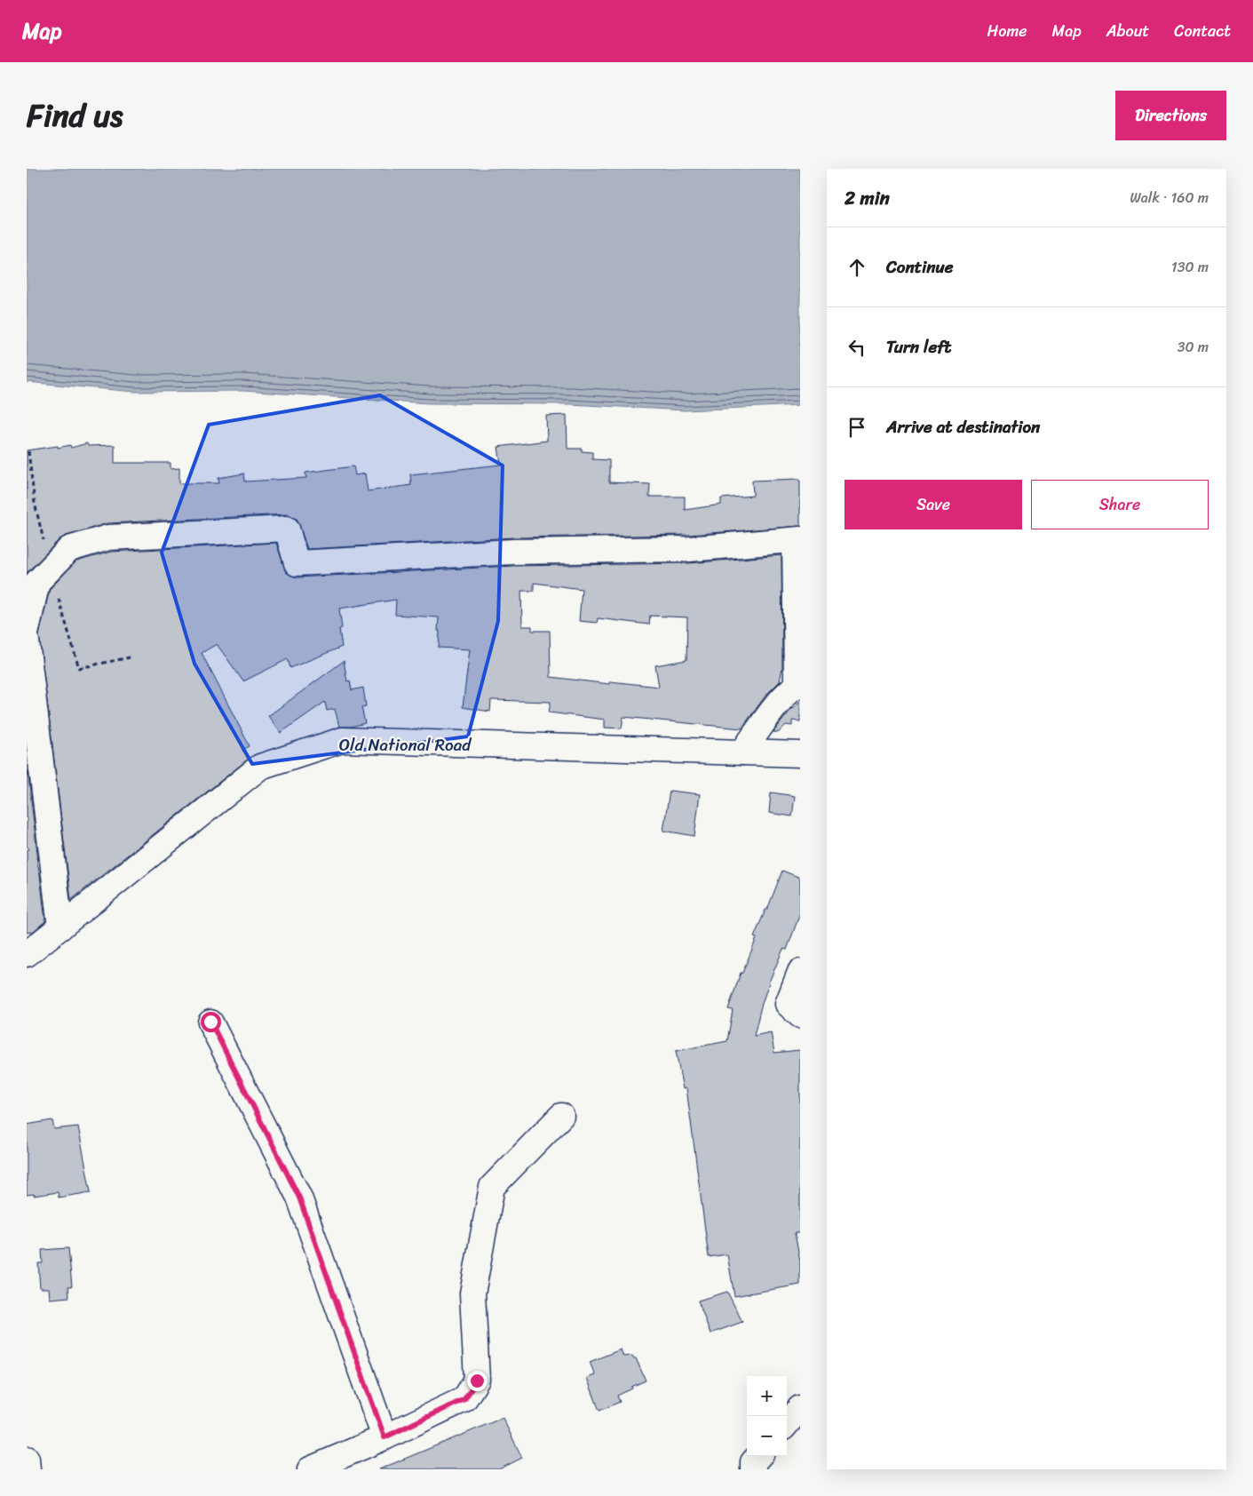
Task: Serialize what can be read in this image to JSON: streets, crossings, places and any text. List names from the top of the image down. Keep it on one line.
{"streets":{"street":["Old National Road"]},"page":{"header":"Map","nav":["Home","Map","About","Contact"],"title":"Find us","buttons":["Directions",["Save","Share"]],"heading":["2 min","Walk · 160 m"],"list":[["Continue","130 m"],["Turn left","30 m"],"Arrive at destination"],"map_buttons":["+","−"]}}
